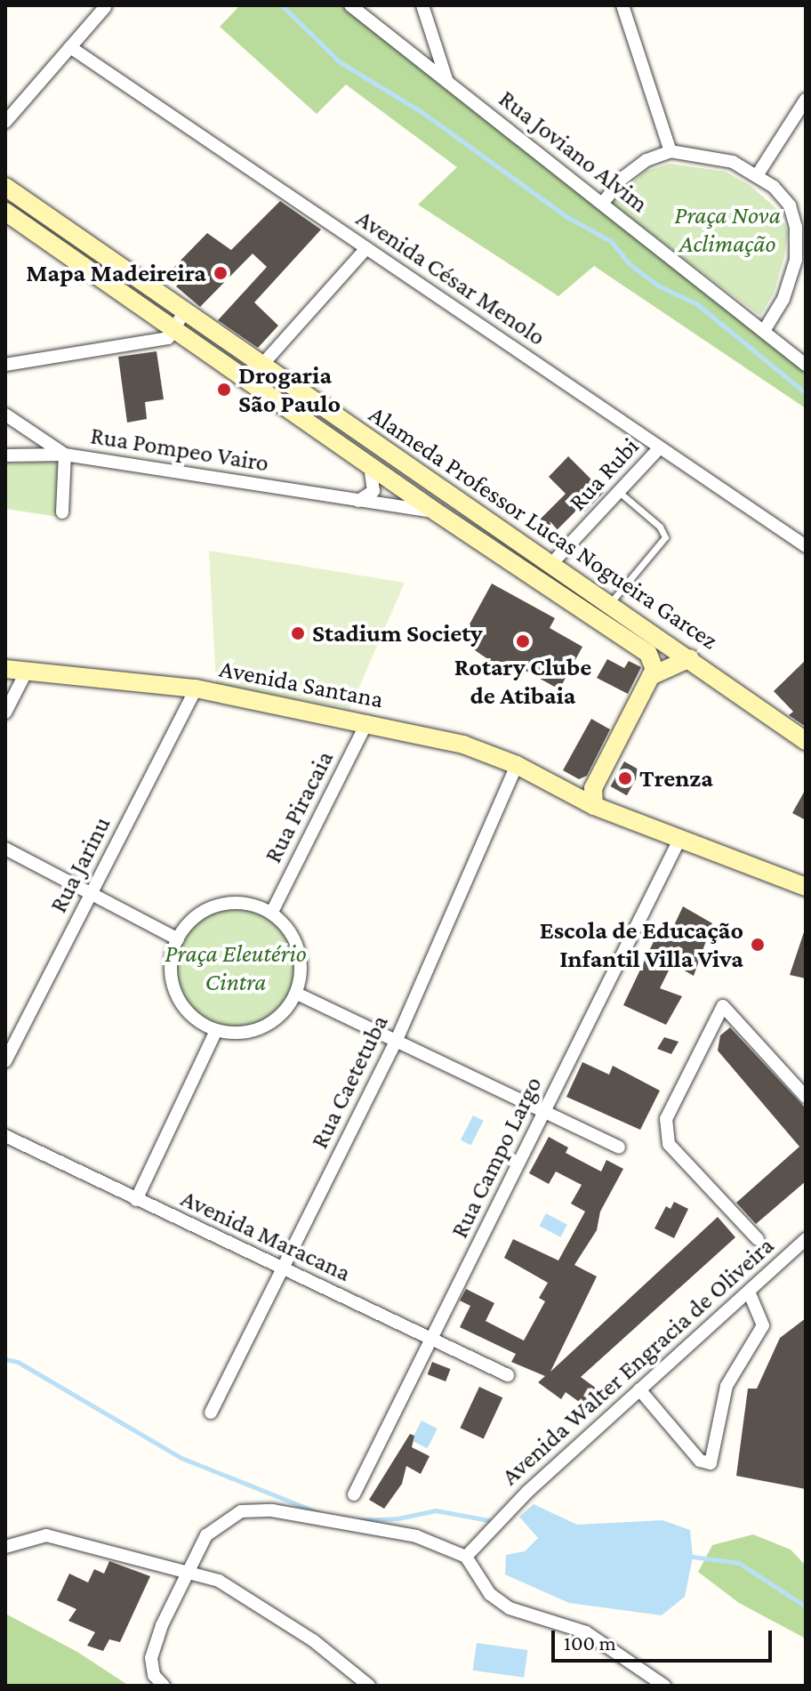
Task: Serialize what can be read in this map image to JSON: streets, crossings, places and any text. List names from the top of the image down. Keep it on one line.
{"streets":{"main road":["Alameda Professor Lucas Nogueira Garcez","Avenida Santana"],"street":["Rua Joviano Alvim","Avenida César Menolo","Rua Pompeo Vairo","Rua Rubi","Rua Piracaia","Rua Jarinu","Rua Caetetuba","Rua Campo Largo","Avenida Maracana","Avenida Walter Engracia de Oliveira"]},"crossings":[["Avenida César Menolo","Rua Rubi"],["Rua Pompeo Vairo","Alameda Professor Lucas Nogueira Garcez"],["Rua Rubi","Alameda Professor Lucas Nogueira Garcez"],["Avenida Santana","Rua Piracaia"],["Avenida Santana","Rua Jarinu"],["Avenida Santana","Rua Caetetuba"],["Rua Caetetuba","Avenida Maracana"],["Rua Campo Largo","Avenida Maracana"]],"parks":["Praça Nova Aclimação","Praça Eleutério Cintra"],"places":["Mapa Madeireira","Drogaria São Paulo","Stadium Society","Rotary Clube de Atibaia","Trenza","Escola de Educação Infantil Villa Viva"],"scale_bar":"100 m"}
